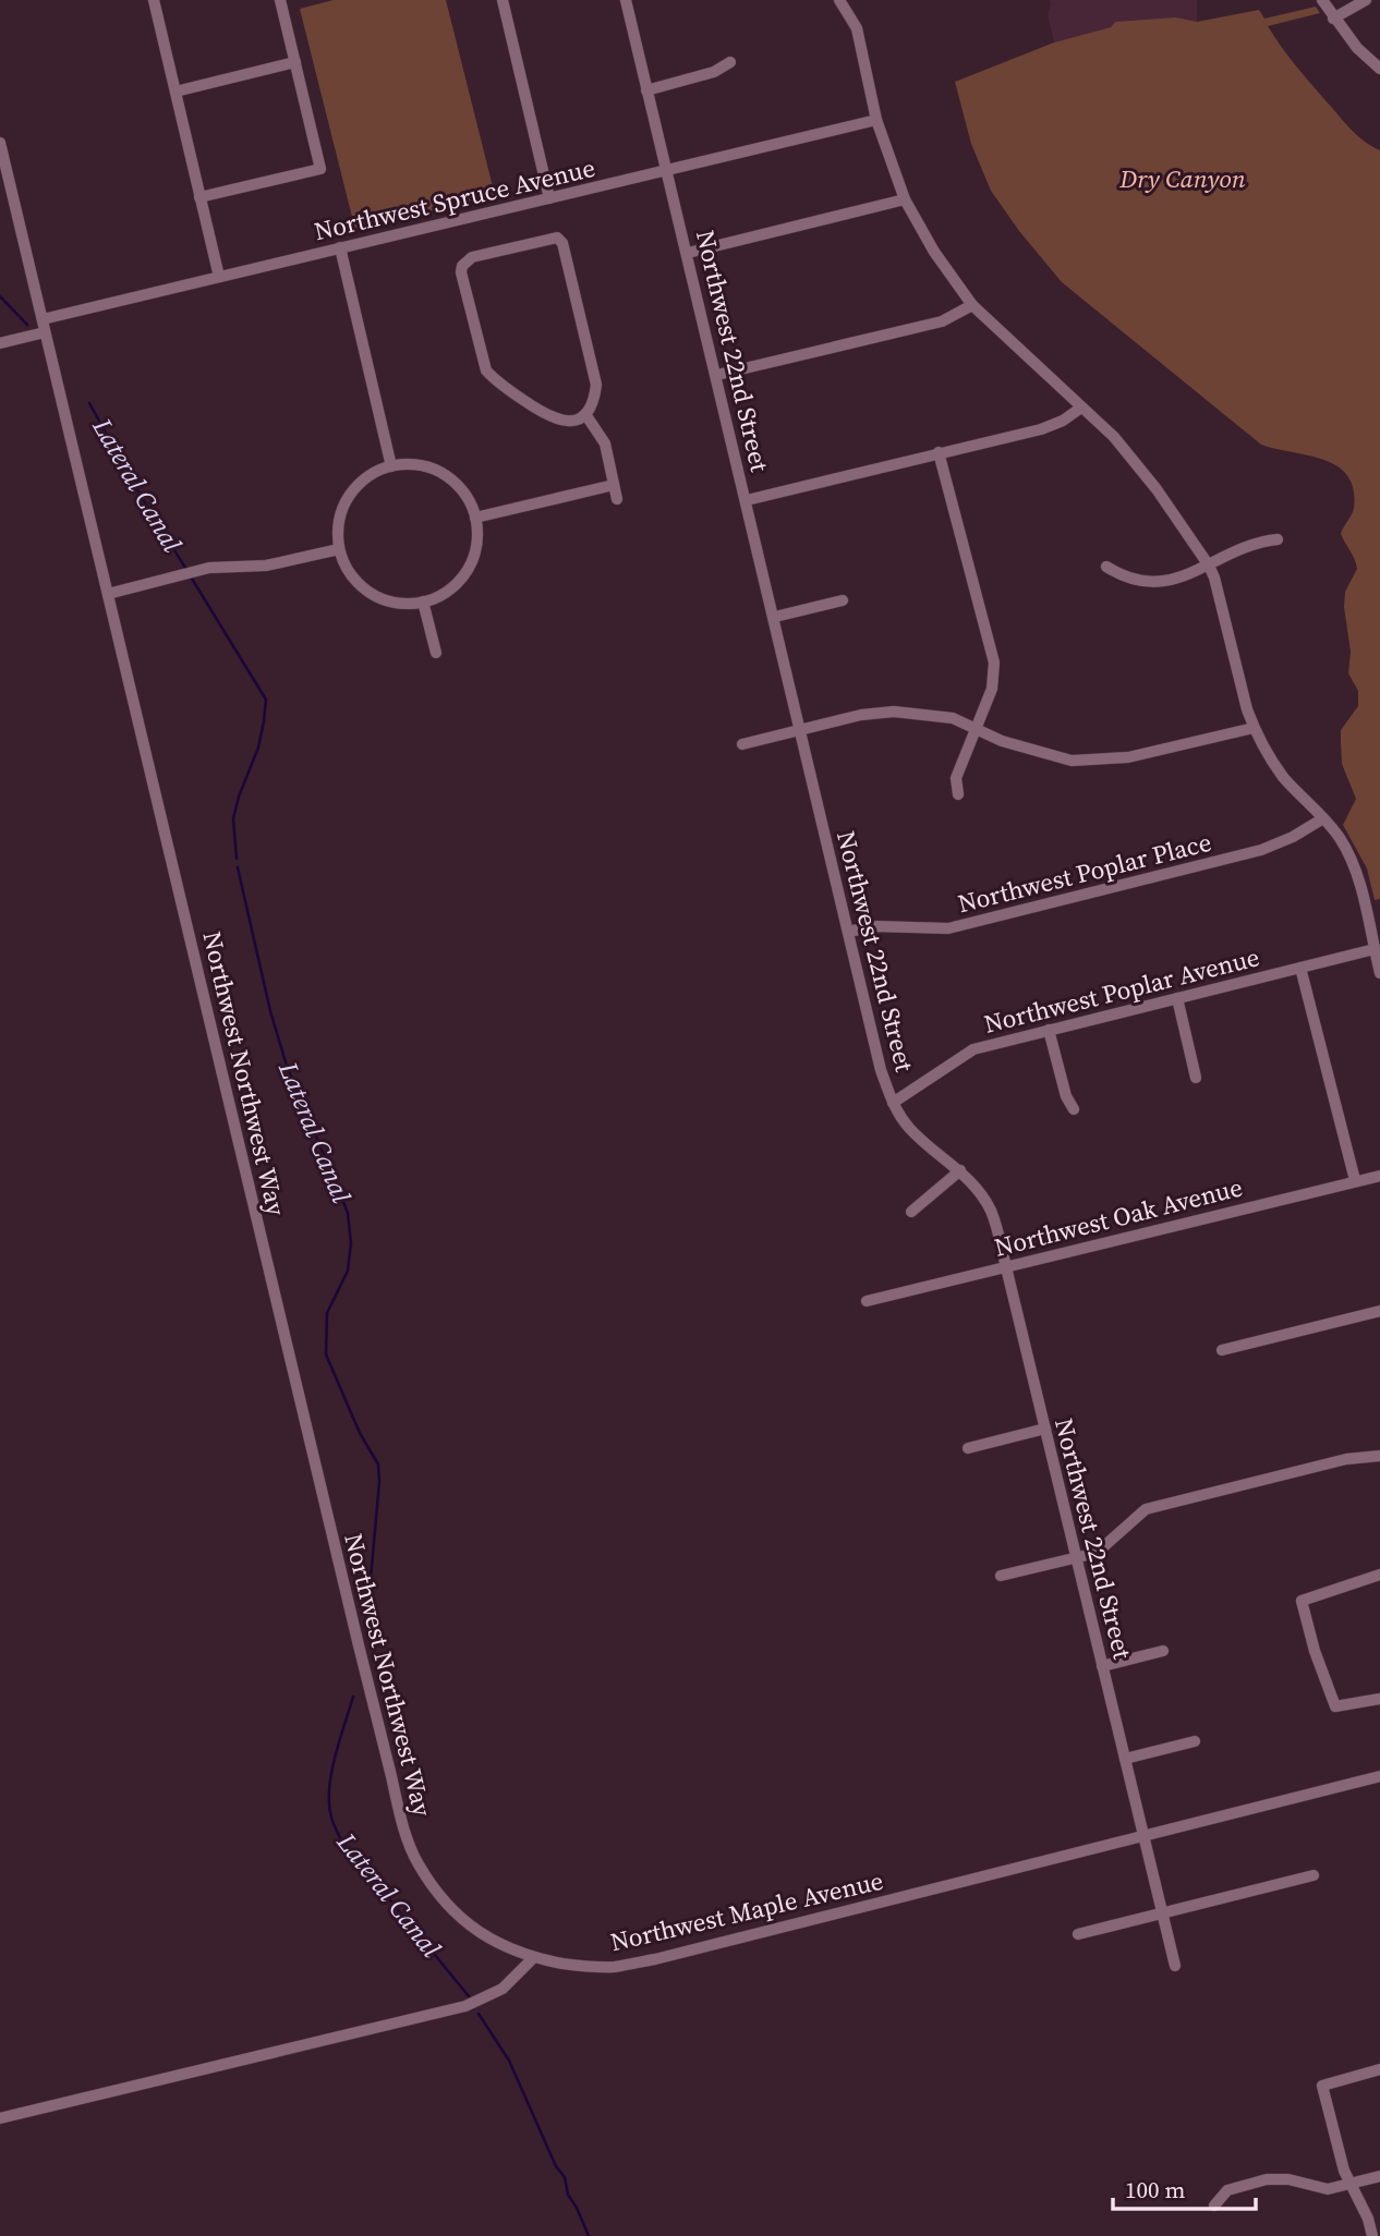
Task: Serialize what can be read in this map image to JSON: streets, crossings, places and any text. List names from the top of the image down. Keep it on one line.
{"streets":{"street":["Northwest Spruce Avenue","Northwest 22nd Street","Northwest Poplar Place","Northwest Poplar Avenue","Northwest Northwest Way","Northwest Oak Avenue","Northwest Maple Avenue"]},"crossings":[["Northwest Spruce Avenue","Northwest 22nd Street"],["Northwest Spruce Avenue","Northwest Northwest Way"],["Northwest 22nd Street","Northwest Poplar Place"],["Northwest 22nd Street","Northwest Poplar Avenue"],["Northwest 22nd Street","Northwest Oak Avenue"],["Northwest 22nd Street","Northwest Maple Avenue"],["Northwest Northwest Way","Northwest Maple Avenue"]],"water":["Lateral Canal"],"parks":["Dry Canyon"],"scale_bar":"100 m"}
